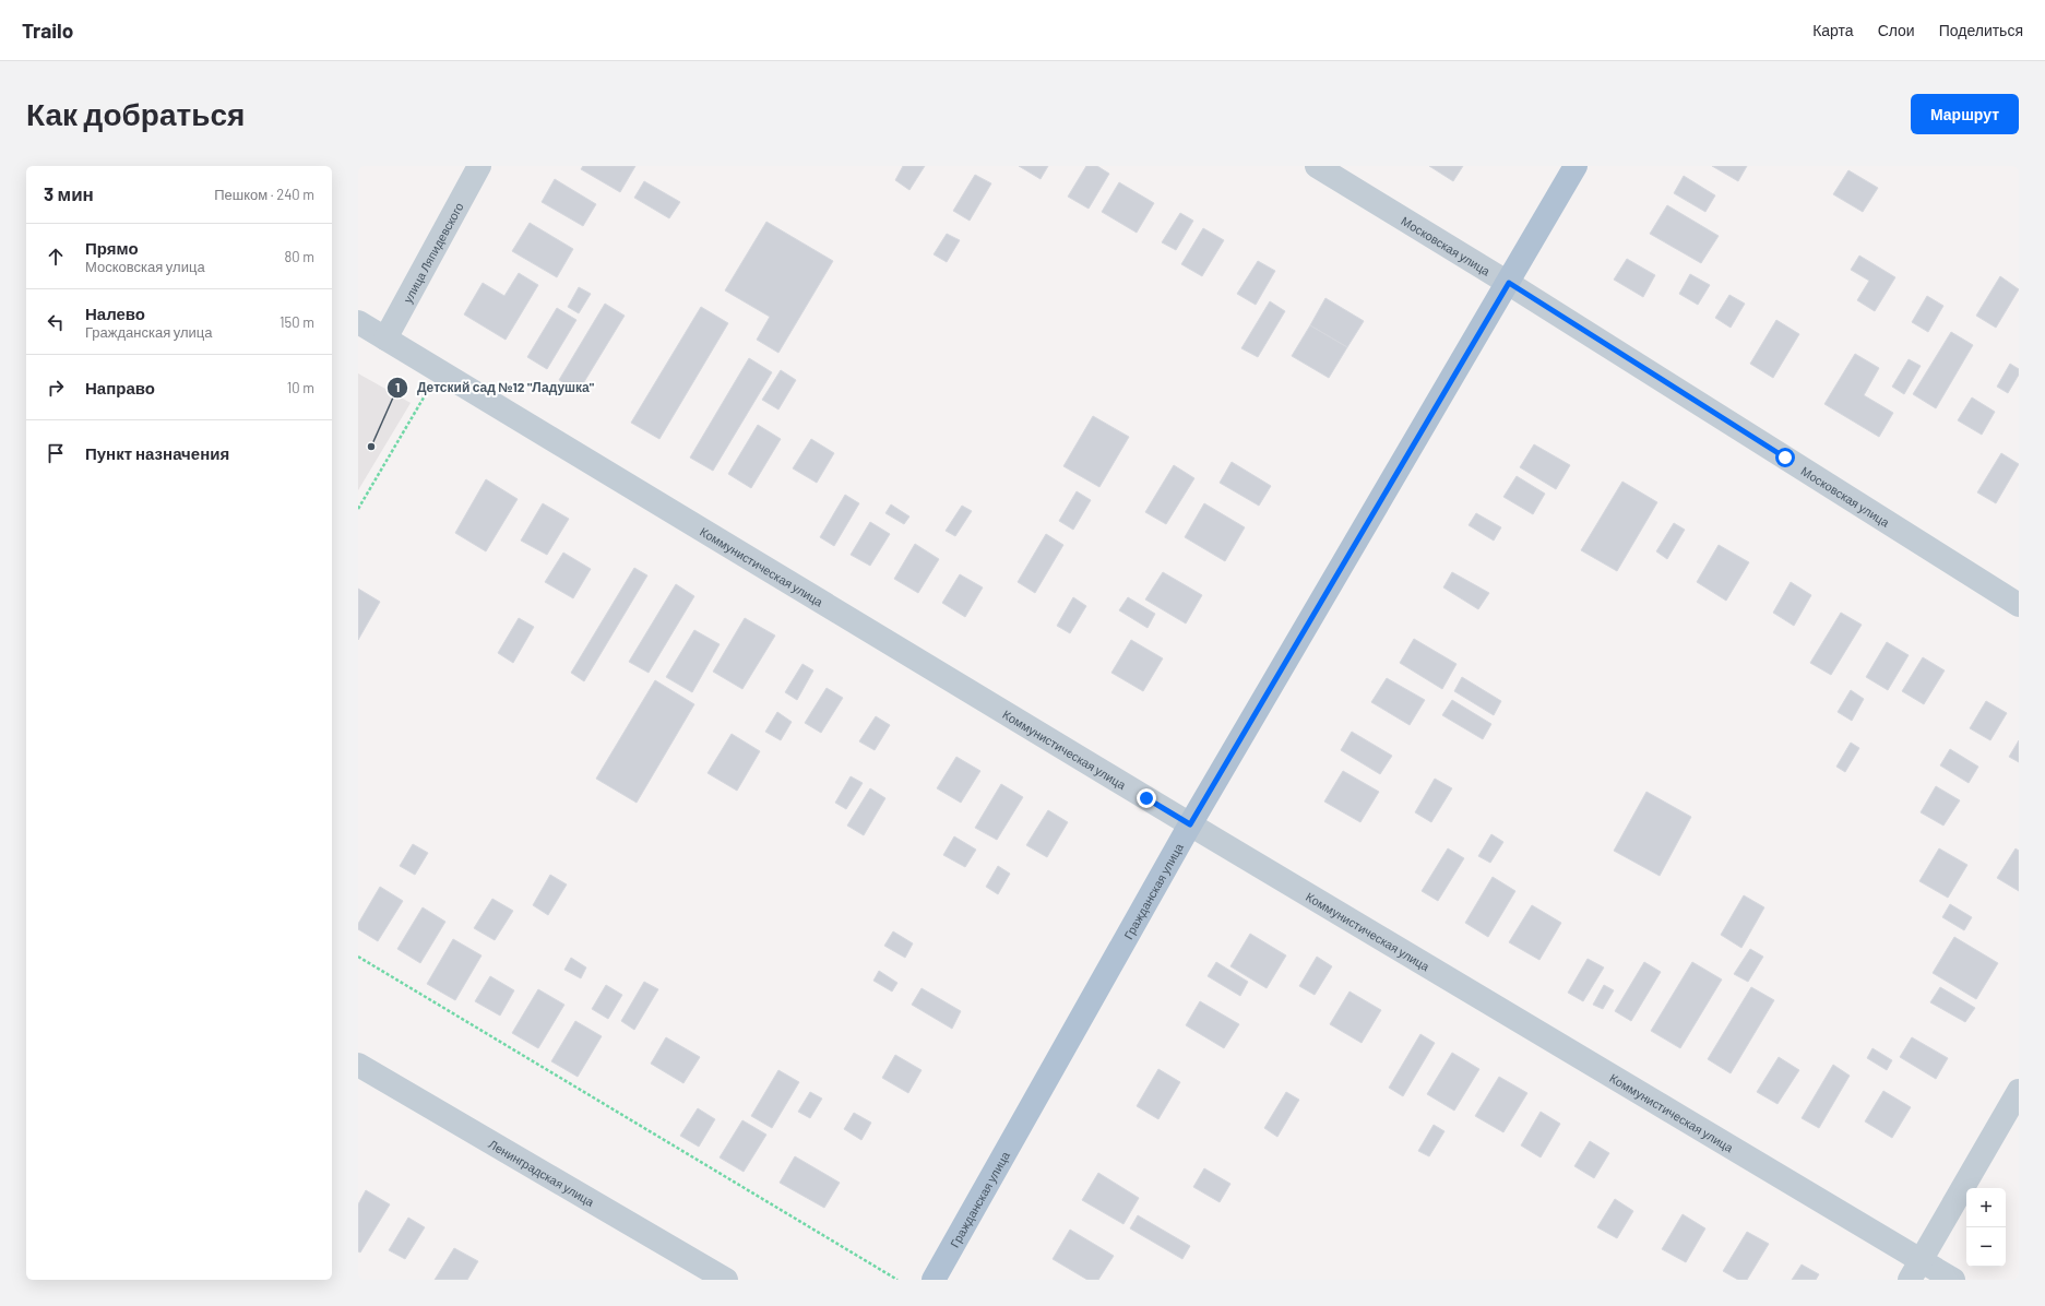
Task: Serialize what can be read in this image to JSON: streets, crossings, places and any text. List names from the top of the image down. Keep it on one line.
{"streets":{"main road":["Гражданская улица"],"street":["Московская улица","улица Ляпидевского","Коммунистическая улица","Ленинградская улица"]},"crossings":[["Московская улица","Гражданская улица"],["улица Ляпидевского","Коммунистическая улица"],["Коммунистическая улица","Гражданская улица"]],"places":["Детский сад №12 \"Ладушка\""],"page":{"header":"Trailo","nav":["Карта","Слои","Поделиться"],"buttons":"Маршрут","title":"Как добраться","heading":["3 мин","Пешком · 240 m"],"list":[["Прямо","Московская улица","80 m"],["Налево","Гражданская улица","150 m"],["Направо","10 m"],"Пункт назначения"],"map_buttons":["+","−"]}}
